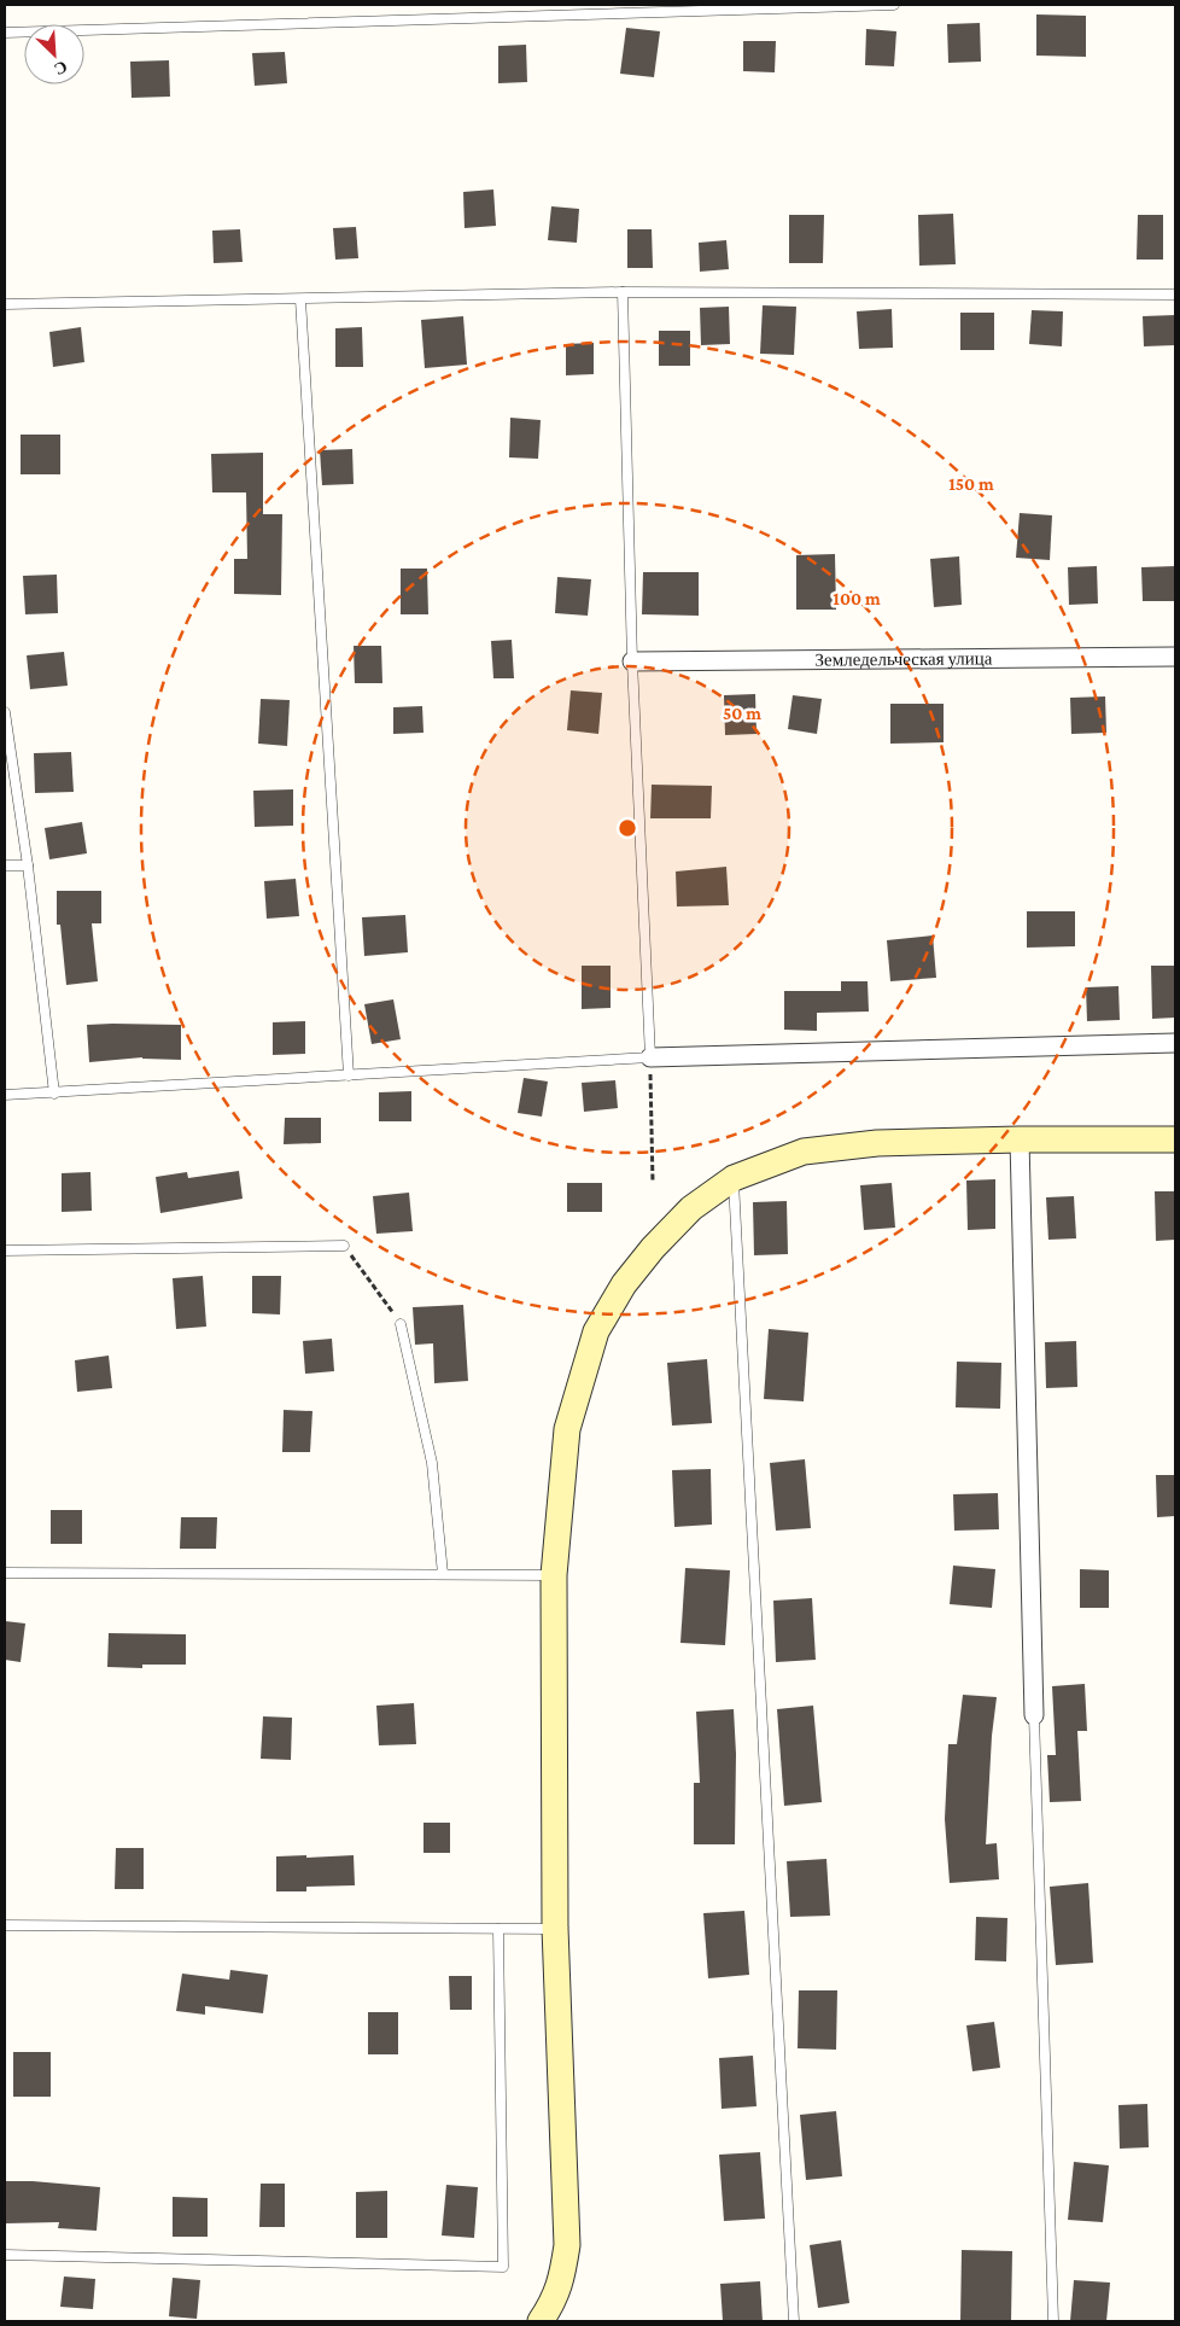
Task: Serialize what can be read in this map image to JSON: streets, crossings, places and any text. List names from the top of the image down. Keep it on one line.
{"streets":{"street":["Земледельческая улица"]},"north":"bottom right","rings":["150 m","100 m","50 m"]}
